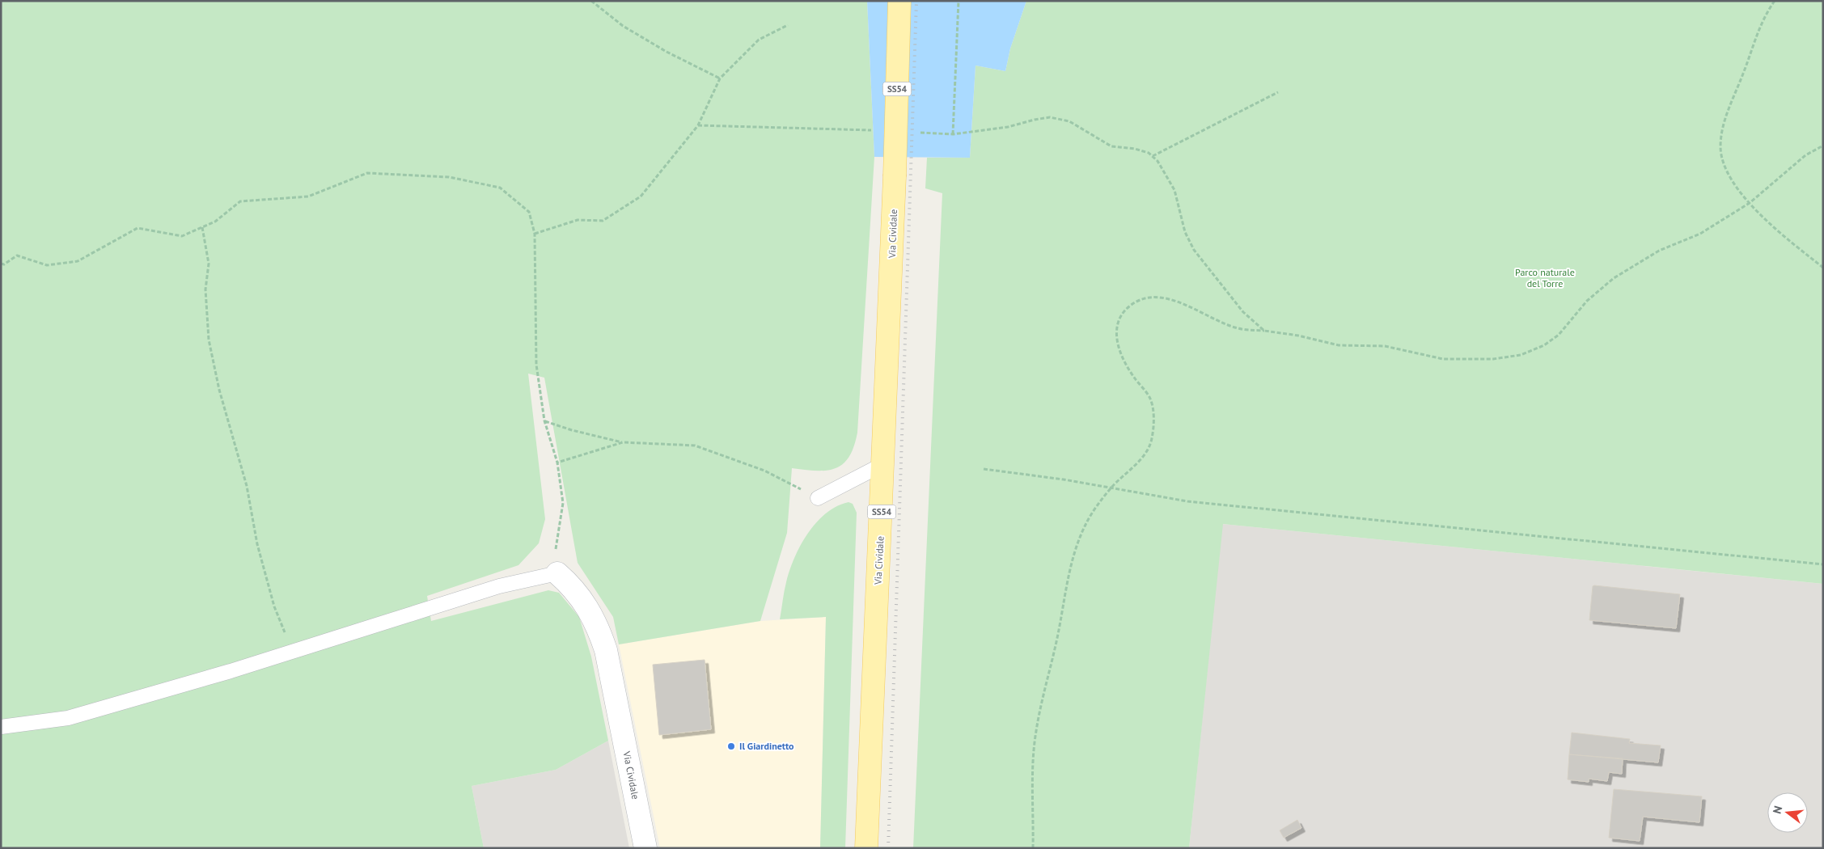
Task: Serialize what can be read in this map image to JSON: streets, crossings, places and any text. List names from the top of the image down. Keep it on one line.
{"streets":{"main road":["SS54","Via Cividale"]},"parks":["Parco naturale del Torre"],"places":["Il Giardinetto"],"north":"left"}
